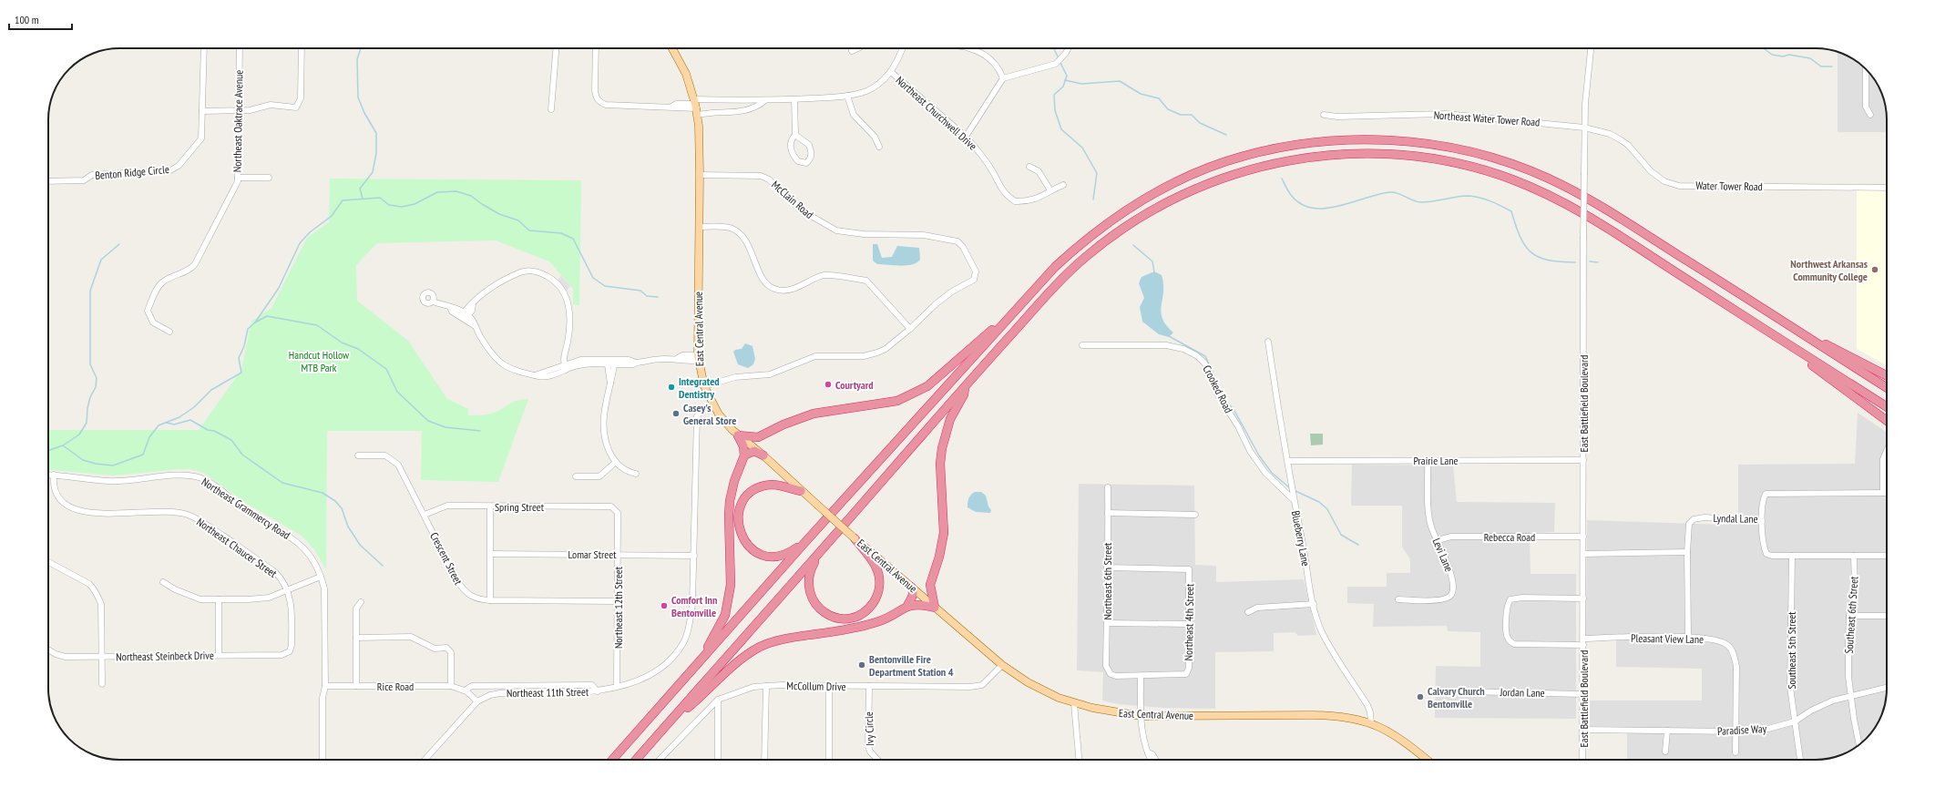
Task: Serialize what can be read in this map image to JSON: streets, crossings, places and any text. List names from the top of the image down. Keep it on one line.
{"streets":{"main road":["East Central Avenue"],"street":["Northeast Churchwell Drive","Northeast Water Tower Road","Northeast Oaktrace Avenue","Benton Ridge Circle","Water Tower Road","McClain Road","Crooked Road","East Battlefield Boulevard","Prairie Lane","Spring Street","Northeast Grammercy Road","Lyndal Lane","Rebecca Road","Blueberry Lane","Northeast Chaucer Street","Lomar Street","Levi Lane","Crescent Street","Northeast 6th Street","Northeast 12th Street","Southeast 6th Street","Northeast 4th Street","Pleasant View Lane","Southeast 5th Street","Northeast Steinbeck Drive","Rice Road","McCollum Drive","Northeast 11th Street","Jordan Lane","Ivy Circle","Paradise Way"]},"crossings":[["Northeast Water Tower Road","Water Tower Road"],["Northeast Water Tower Road","East Battlefield Boulevard"],["Water Tower Road","East Battlefield Boulevard"],["McClain Road","East Central Avenue"],["East Central Avenue","Blueberry Lane"],["East Central Avenue","McCollum Drive"],["East Central Avenue","Northeast 11th Street"],["Crooked Road","Blueberry Lane"],["East Battlefield Boulevard","Prairie Lane"],["East Battlefield Boulevard","Rebecca Road"],["East Battlefield Boulevard","Pleasant View Lane"],["East Battlefield Boulevard","Jordan Lane"],["East Battlefield Boulevard","Paradise Way"],["Prairie Lane","Blueberry Lane"],["Prairie Lane","Levi Lane"],["Spring Street","Crescent Street"],["Spring Street","Northeast 12th Street"],["Northeast Grammercy Road","Northeast Chaucer Street"],["Northeast Grammercy Road","Rice Road"],["Lyndal Lane","Pleasant View Lane"],["Rebecca Road","Levi Lane"],["Northeast Chaucer Street","Northeast Steinbeck Drive"],["Lomar Street","Northeast 12th Street"],["Lomar Street","Northeast 11th Street"],["Crescent Street","Northeast 12th Street"],["Northeast 6th Street","Northeast 4th Street"],["Northeast 12th Street","Northeast 11th Street"],["Southeast 6th Street","Paradise Way"],["Pleasant View Lane","Paradise Way"],["Southeast 5th Street","Paradise Way"],["Rice Road","Northeast 11th Street"],["McCollum Drive","Ivy Circle"]],"parks":["Handcut Hollow MTB Park"],"places":["Northwest Arkansas Community College","Courtyard","Integrated Dentistry","Casey's General Store","Comfort Inn Bentonville","Bentonville Fire Department Station 4","Calvary Church Bentonville"],"scale_bar":"100 m"}
